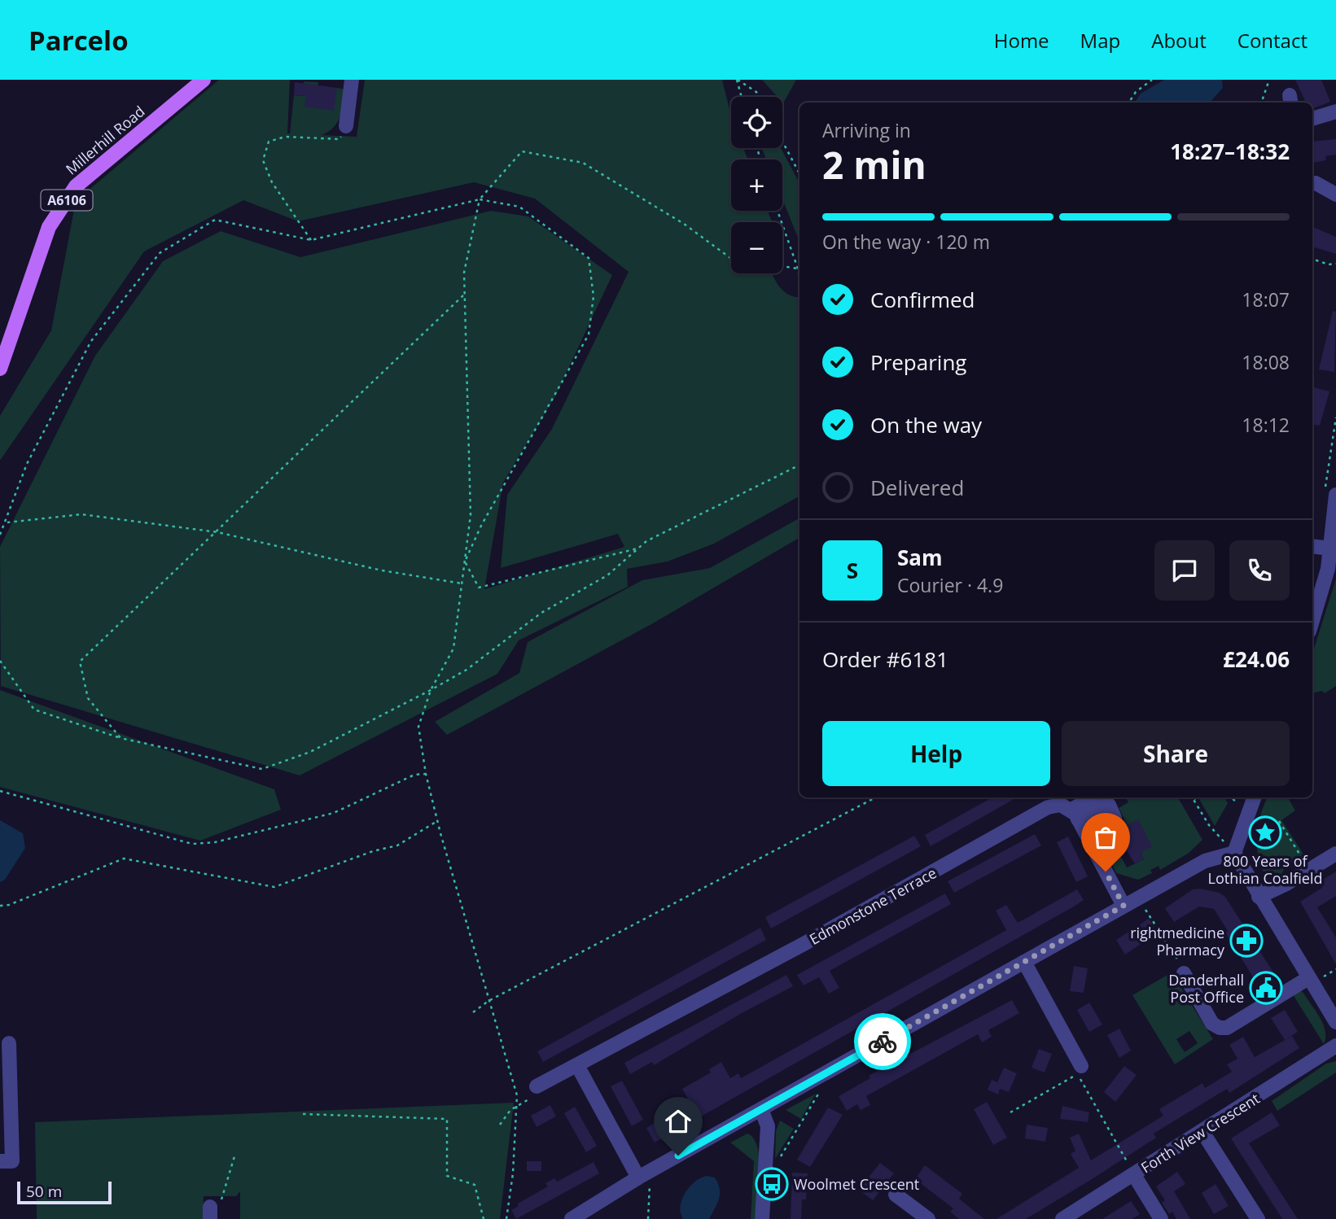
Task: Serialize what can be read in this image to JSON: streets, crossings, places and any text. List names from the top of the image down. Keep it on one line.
{"streets":{"main road":["Millerhill Road","A6106"],"street":["Edmonstone Terrace","Forth View Crescent"]},"places":{"place":["800 Years of Lothian Coalfield"],"pharmacy":["rightmedicine Pharmacy"],"public building":["Danderhall Post Office"],"bus stop":["Woolmet Crescent"]},"scale_bar":"50 m","page":{"header":"Parcelo","nav":["Home","Map","About","Contact"],"map_buttons":["+","−"],"heading":["2 min","Arriving in","18:27–18:32"],"panel":["Sam","Courier · 4.9","Order #6181","£24.06"],"bar":"On the way · 120 m","list":[["Confirmed","18:07"],["Preparing","18:08"],["On the way","18:12"],"Delivered"],"round":"S","buttons":["Help","Share"],"scale":"50 m"}}
